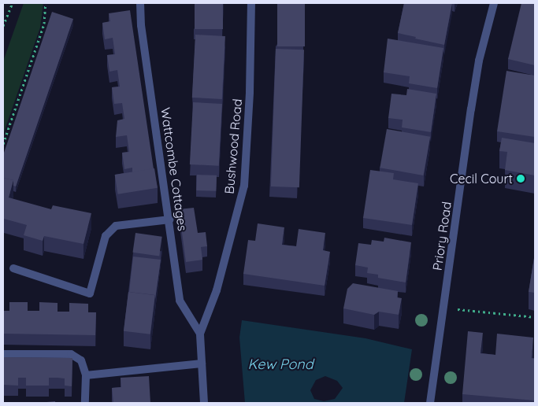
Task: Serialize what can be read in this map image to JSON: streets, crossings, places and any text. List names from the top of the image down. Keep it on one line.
{"streets":{"street":["Bushwood Road","Wattcombe Cottages","Priory Road"]},"crossings":[["Bushwood Road","Wattcombe Cottages"]],"water":["Kew Pond"],"places":["Cecil Court"]}
